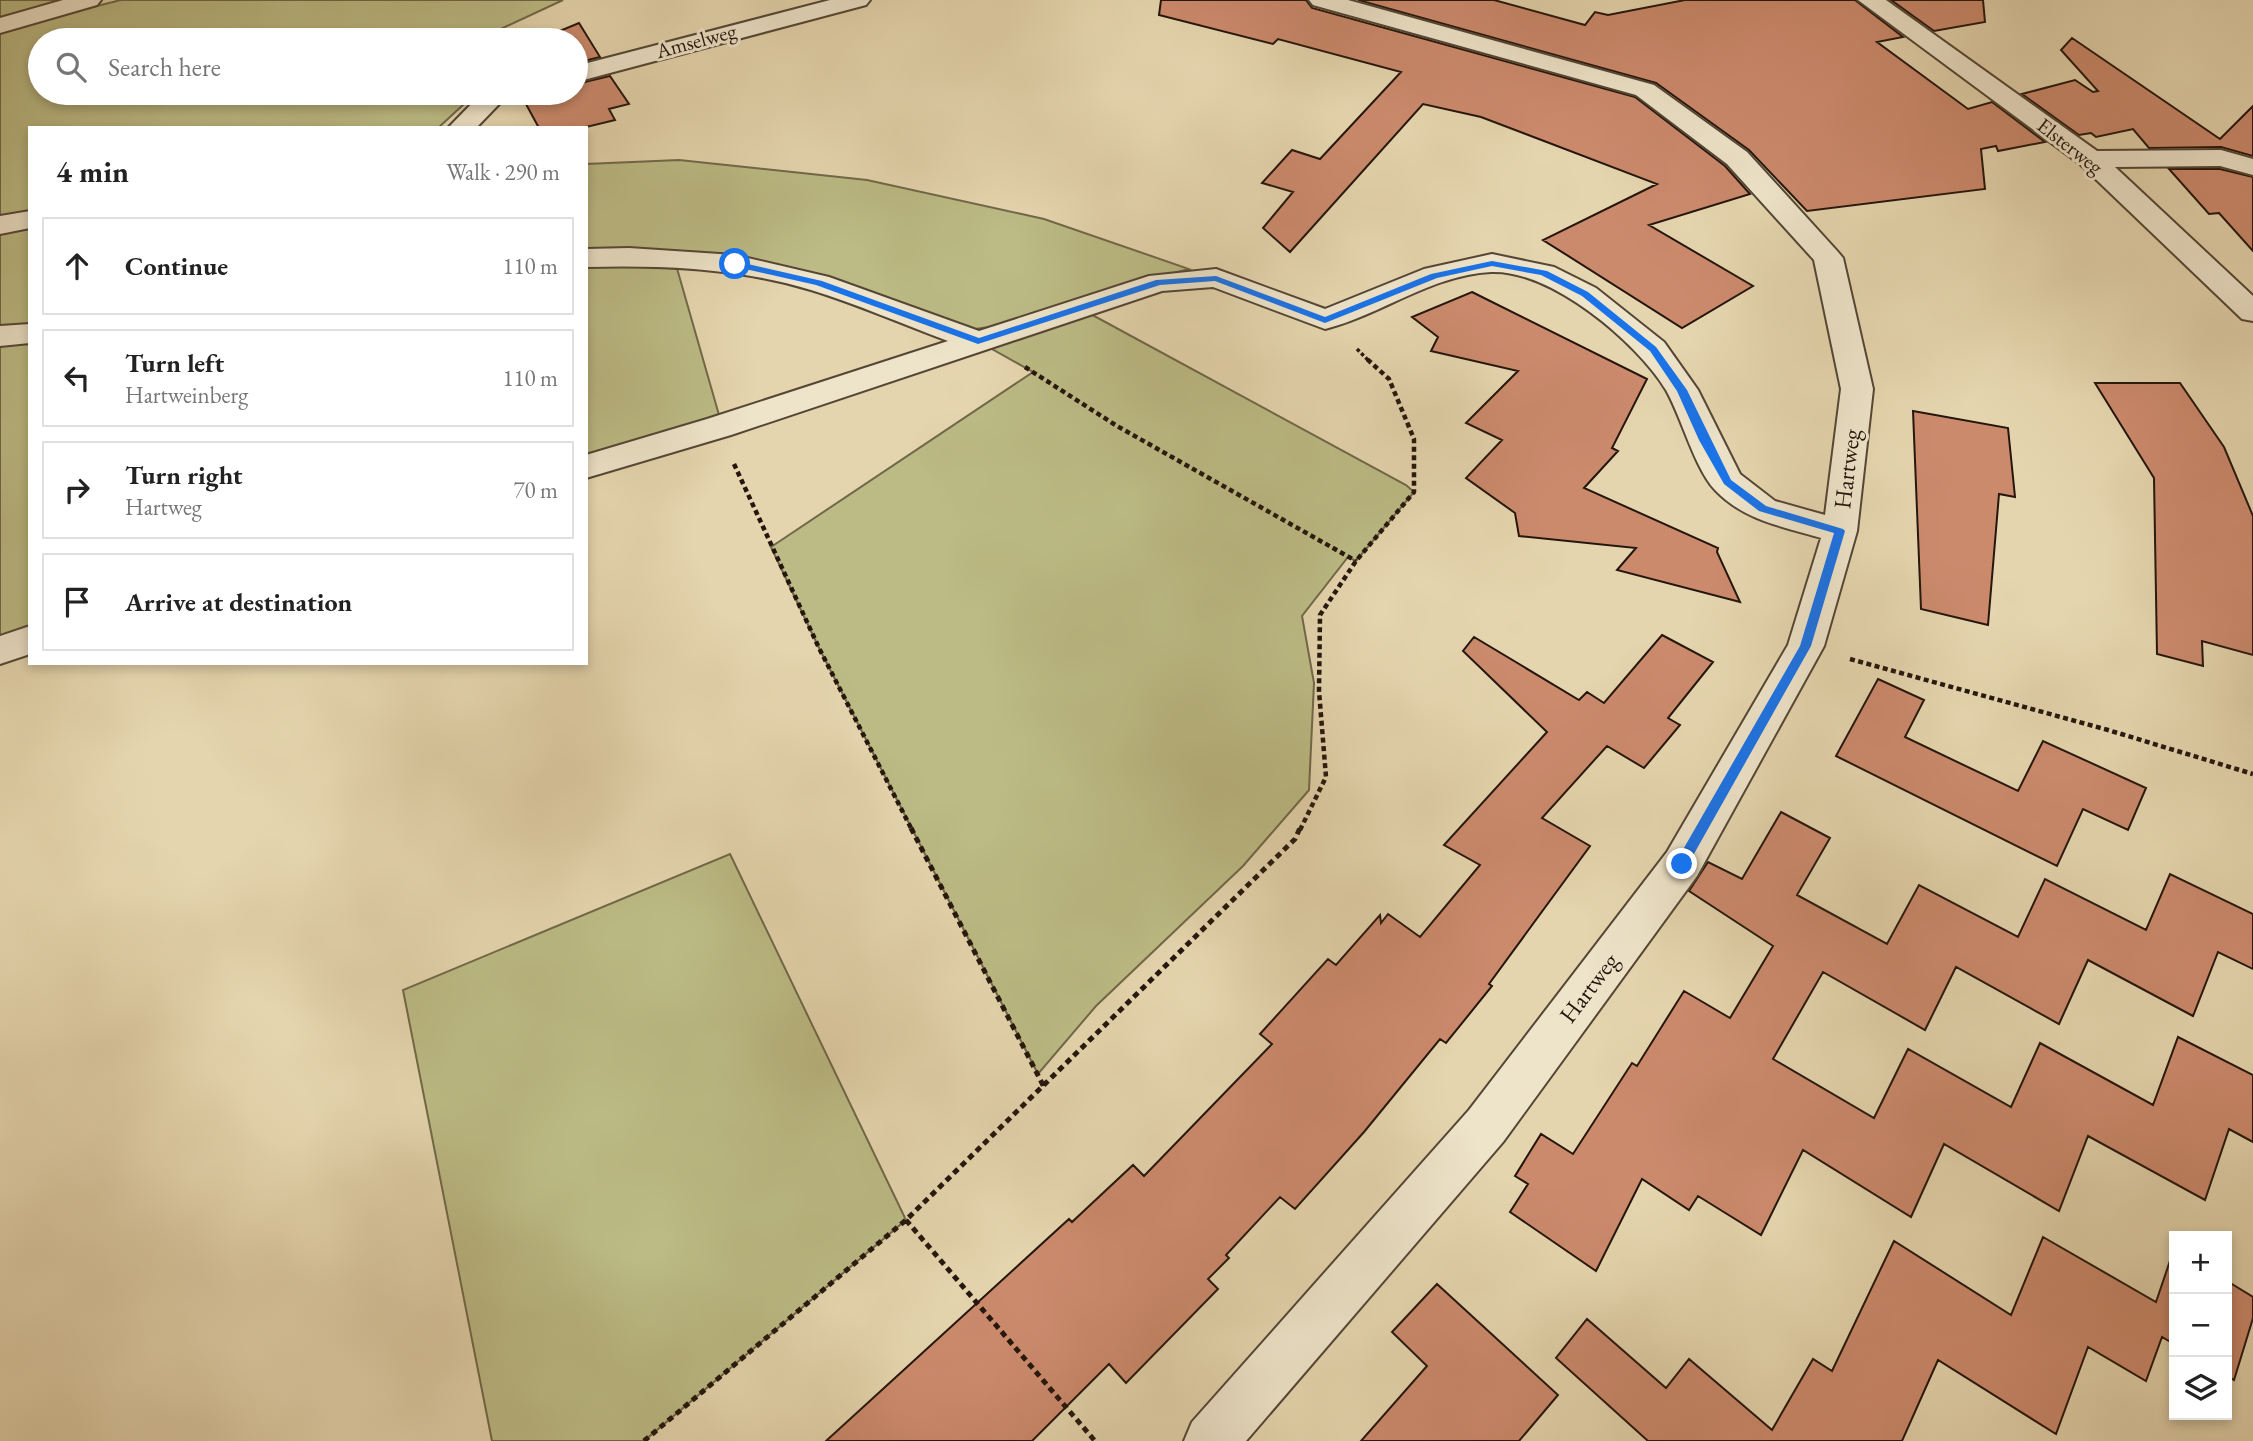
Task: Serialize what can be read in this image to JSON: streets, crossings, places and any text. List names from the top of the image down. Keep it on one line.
{"streets":{"street":["Amselweg","Elsterweg","Hartweg"]},"page":{"search":"Search here","heading":["4 min","Walk · 290 m"],"list":[["Continue","110 m"],["Turn left","Hartweinberg","110 m"],["Turn right","Hartweg","70 m"],"Arrive at destination"],"map_buttons":["+","−"]}}
